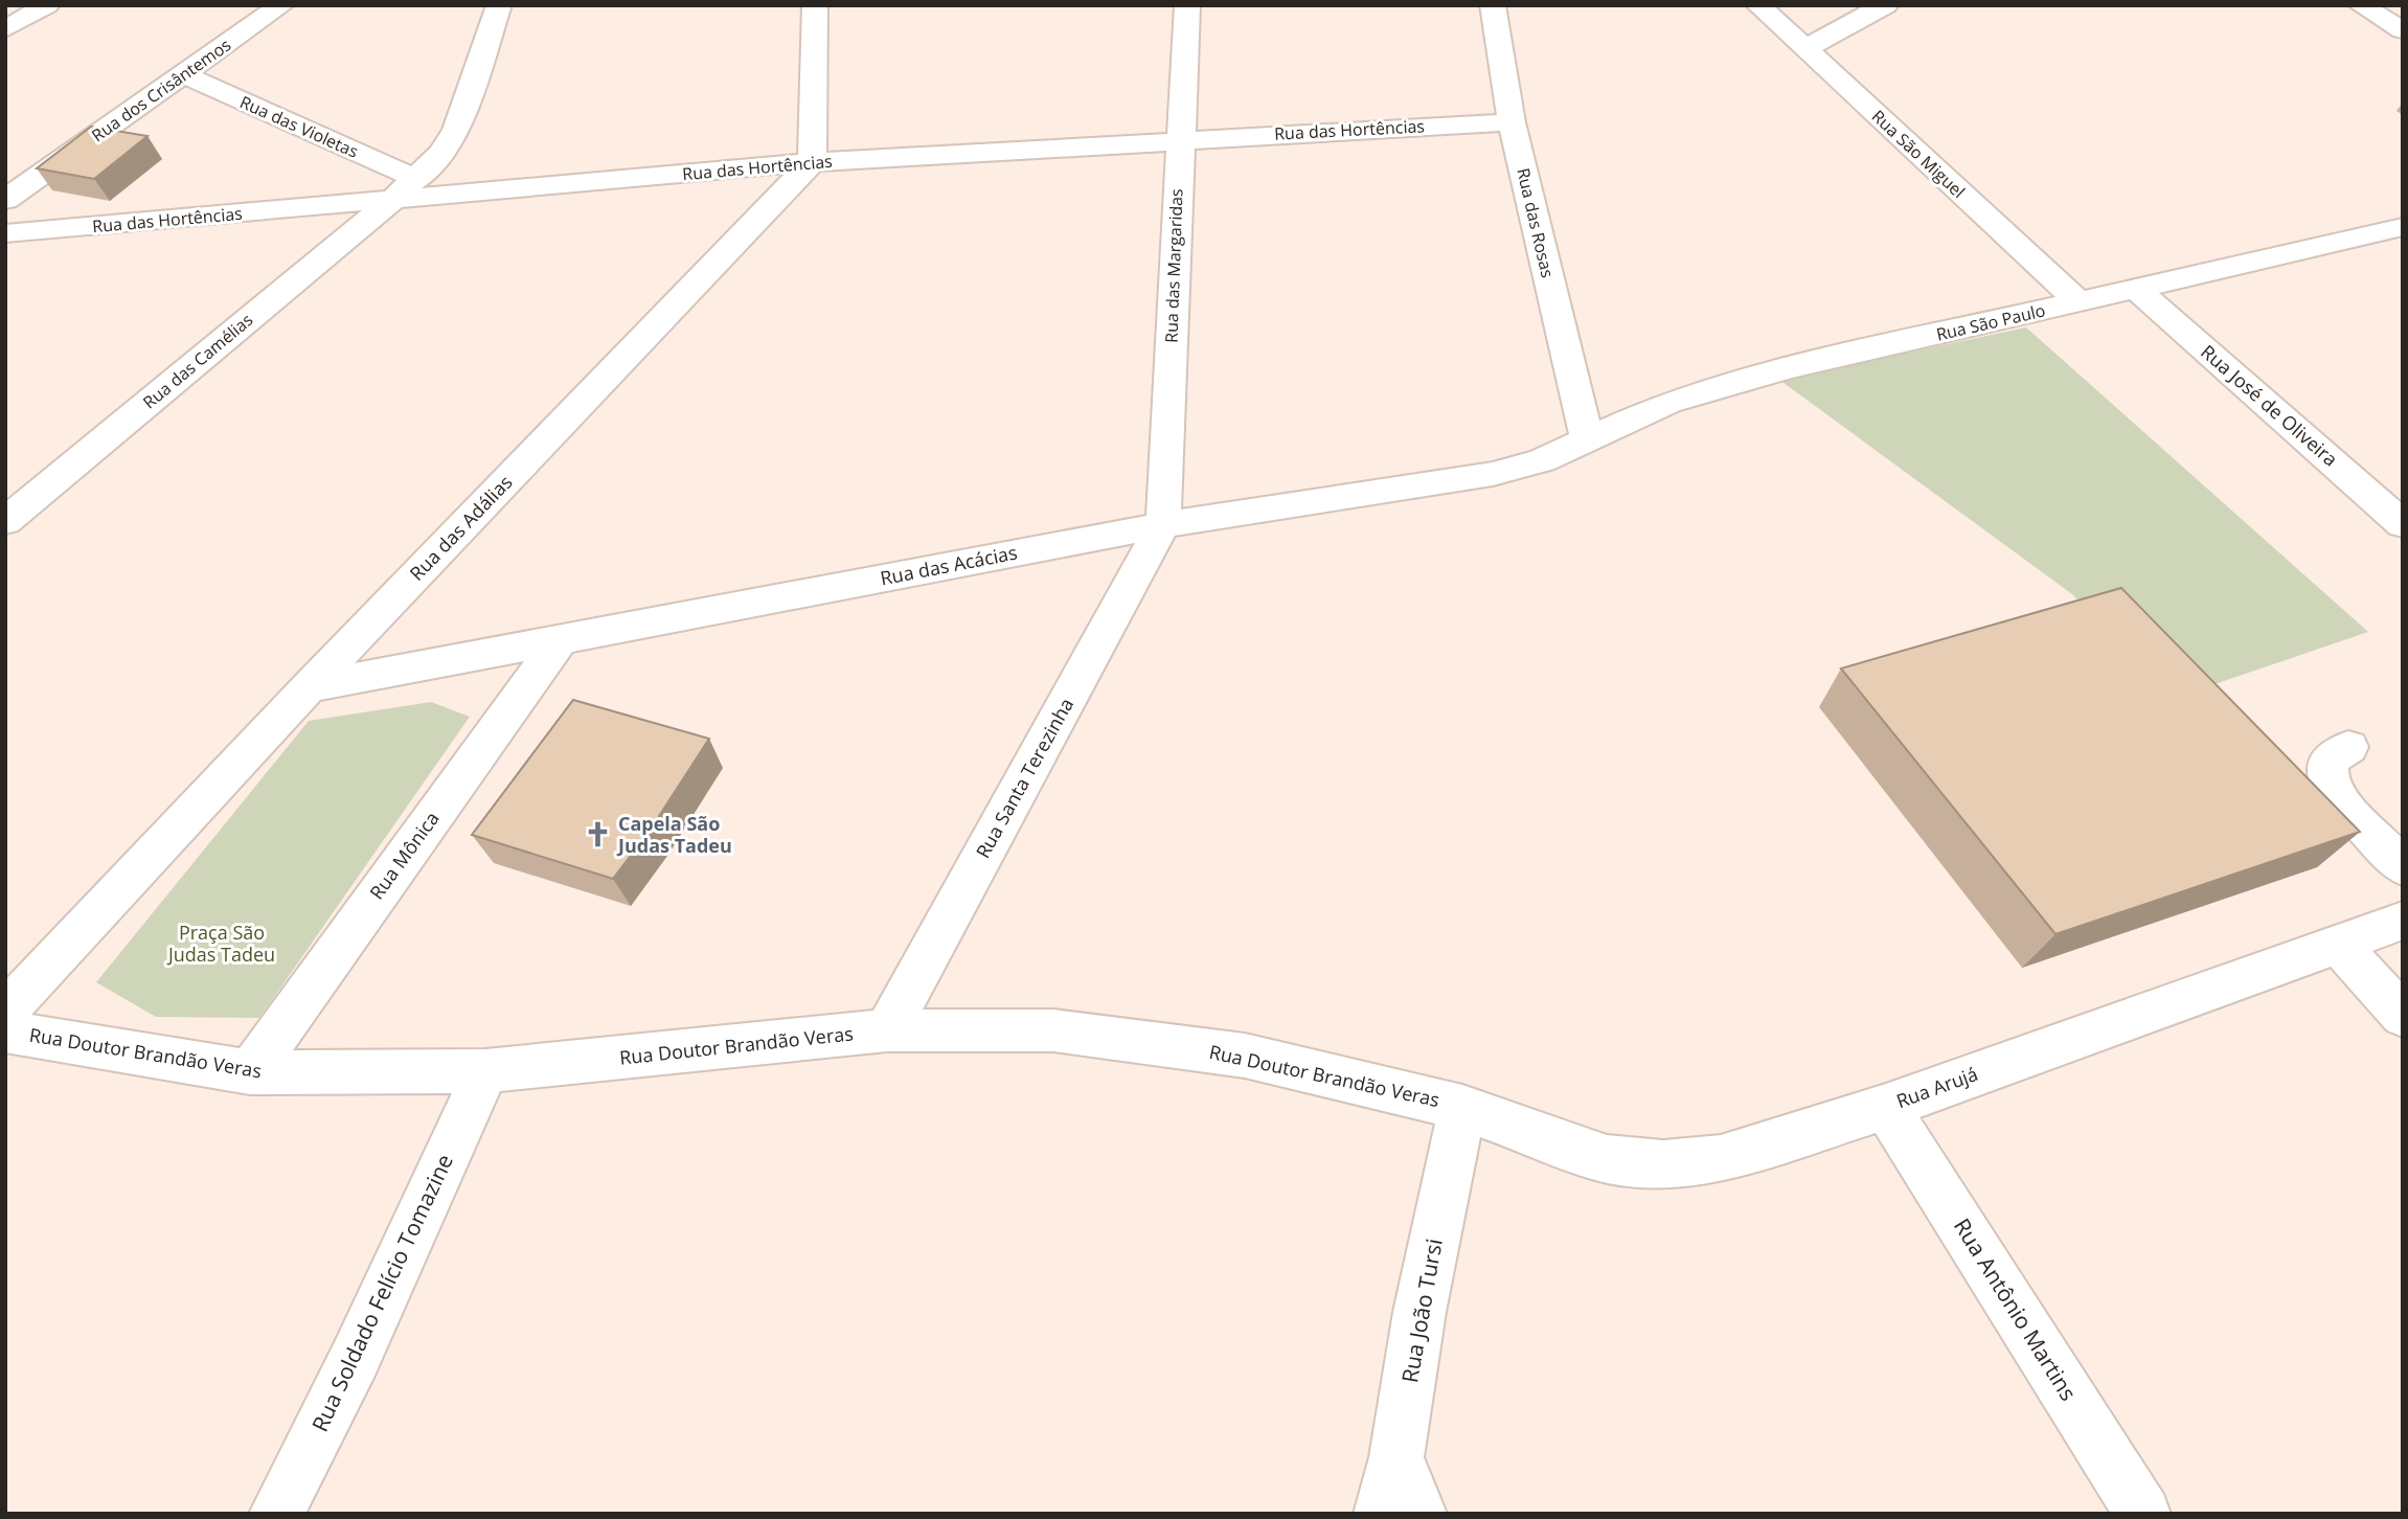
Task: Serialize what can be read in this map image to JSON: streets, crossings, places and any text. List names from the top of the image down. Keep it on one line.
{"streets":{"street":["Rua dos Crisântemos","Rua das Violetas","Rua das Hortências","Rua São Miguel","Rua das Rosas","Rua das Margaridas","Rua São Paulo","Rua das Camélias","Rua José de Oliveira","Rua das Adálias","Rua das Acácias","Rua Santa Terezinha","Rua Mônica","Rua Doutor Brandão Veras","Rua Arujá","Rua Soldado Felício Tomazine","Rua Antônio Martins","Rua João Tursi"]},"crossings":[["Rua dos Crisântemos","Rua das Violetas"],["Rua das Violetas","Rua das Camélias"],["Rua das Hortências","Rua das Rosas"],["Rua das Hortências","Rua das Margaridas"],["Rua das Hortências","Rua das Camélias"],["Rua das Hortências","Rua das Adálias"],["Rua São Miguel","Rua São Paulo"],["Rua das Rosas","Rua São Paulo"],["Rua das Rosas","Rua das Acácias"],["Rua das Margaridas","Rua das Acácias"],["Rua das Margaridas","Rua Santa Terezinha"],["Rua São Paulo","Rua José de Oliveira"],["Rua São Paulo","Rua das Acácias"],["Rua das Adálias","Rua das Acácias"],["Rua das Acácias","Rua Santa Terezinha"],["Rua das Acácias","Rua Mônica"],["Rua Santa Terezinha","Rua Doutor Brandão Veras"],["Rua Mônica","Rua Doutor Brandão Veras"],["Rua Doutor Brandão Veras","Rua Arujá"],["Rua Doutor Brandão Veras","Rua Soldado Felício Tomazine"],["Rua Doutor Brandão Veras","Rua João Tursi"],["Rua Arujá","Rua Antônio Martins"],["Rua Arujá","Rua João Tursi"]],"parks":["Praça São Judas Tadeu"],"places":{"church":["Capela São Judas Tadeu"]}}
